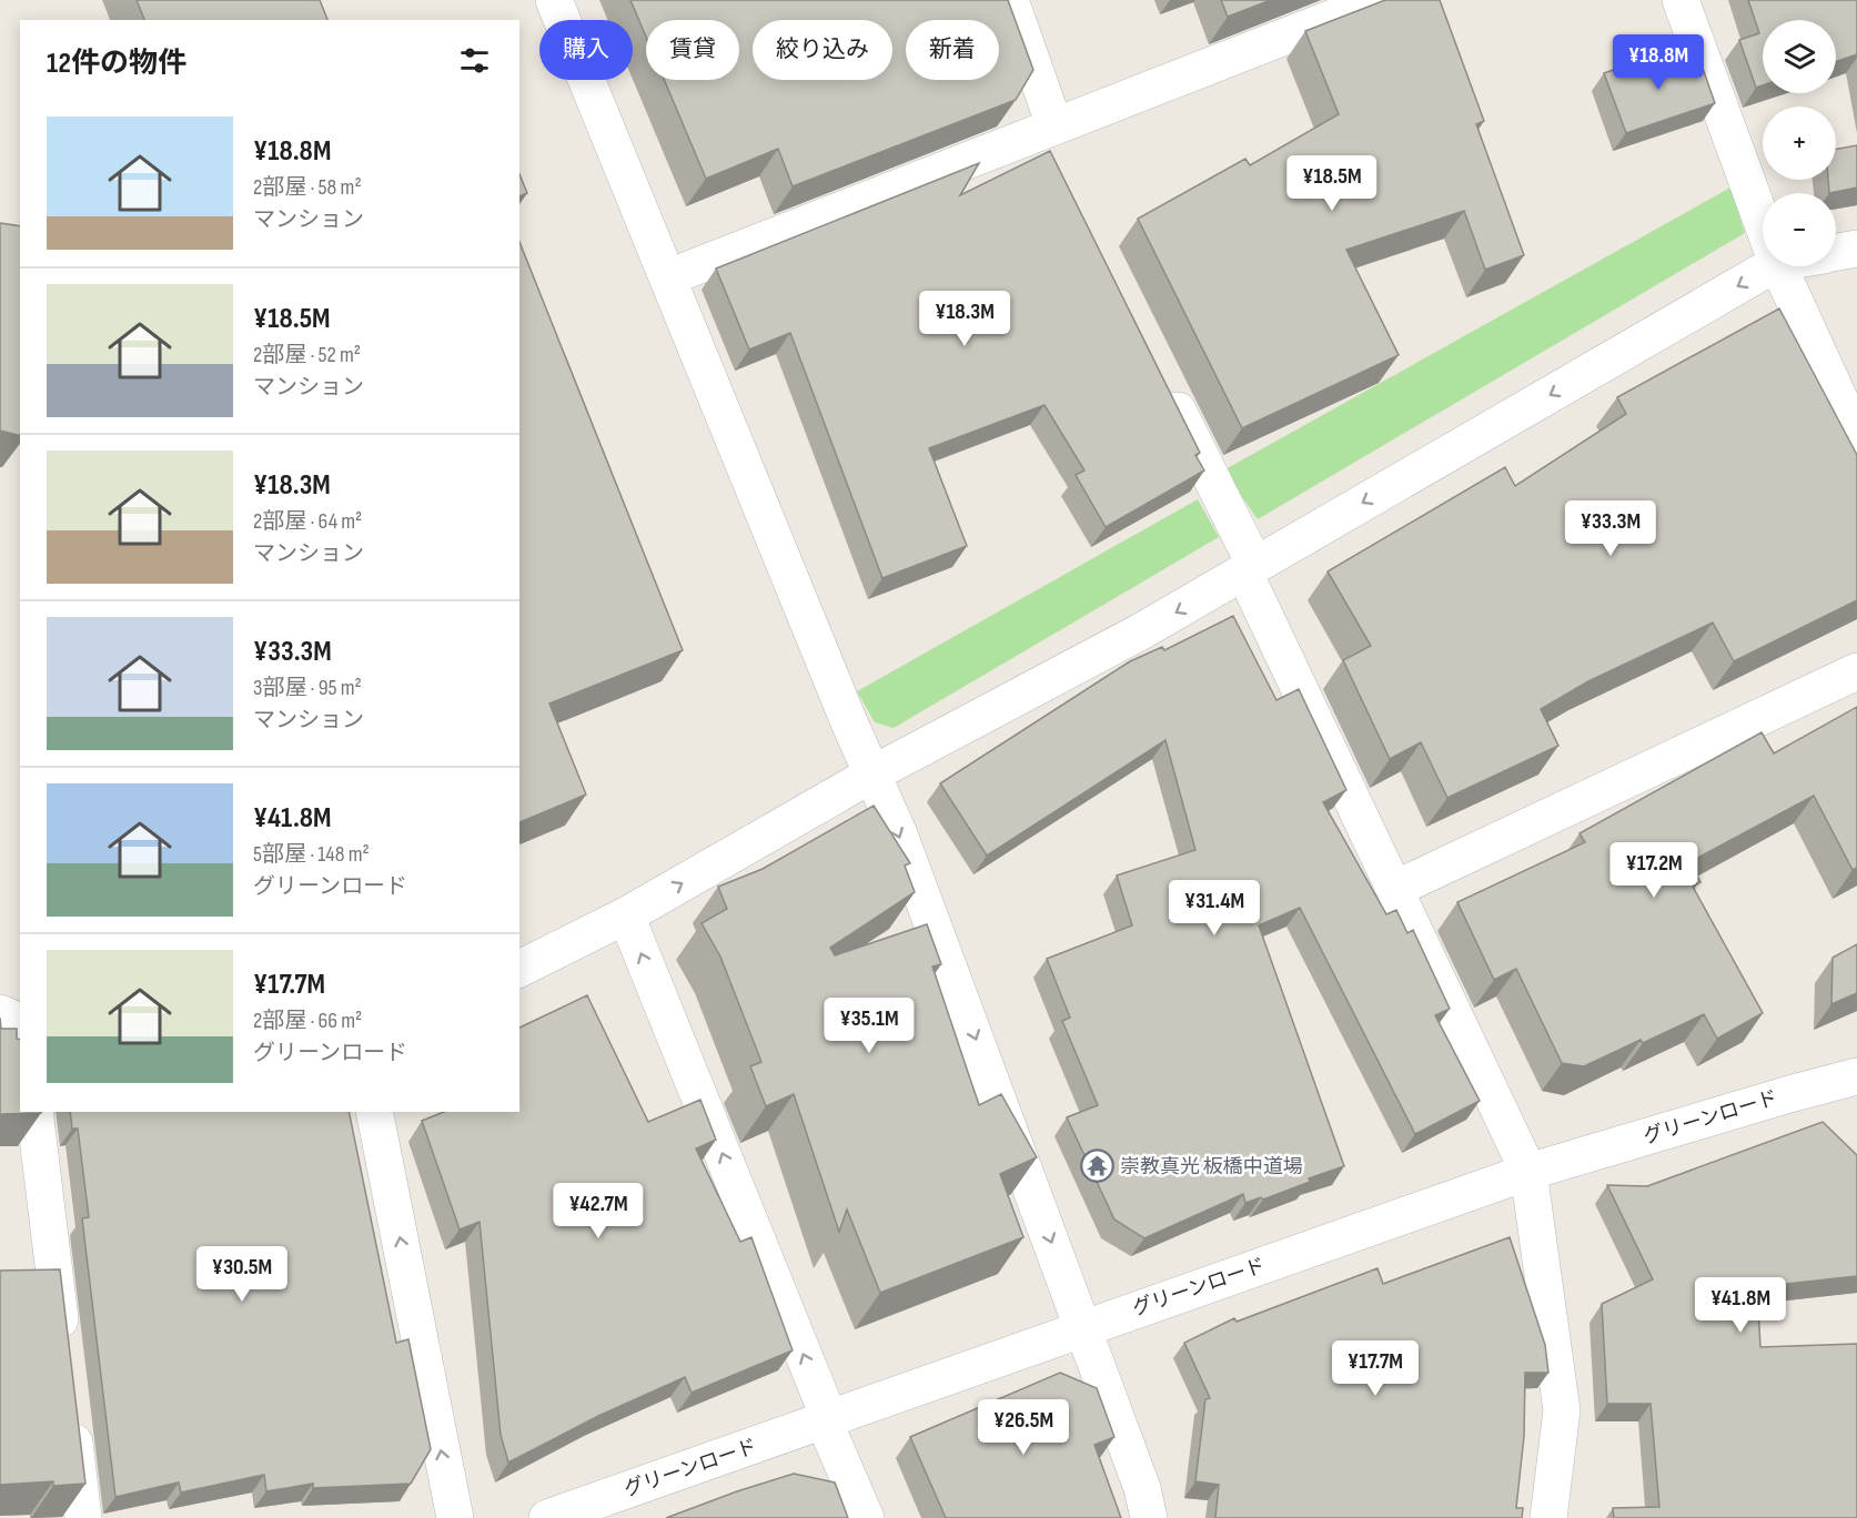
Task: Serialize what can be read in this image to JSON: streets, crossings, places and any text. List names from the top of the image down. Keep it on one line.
{"streets":{"street":["グリーンロード"]},"places":{"temple":["崇教真光 板橋中道場"]},"page":{"map_buttons":["+","−"],"chip":["購入","賃貸","絞り込み","新着"],"heading":"12件の物件","price":["¥18.8M","¥18.5M","¥18.3M","¥33.3M","¥17.2M","¥31.4M","¥35.1M","¥42.7M","¥30.5M","¥41.8M","¥17.7M","¥26.5M"],"list":[{"name":"¥18.8M","note":"2部屋 · 58 m² · マンション"},{"name":"¥18.5M","note":"2部屋 · 52 m² · マンション"},{"name":"¥18.3M","note":"2部屋 · 64 m² · マンション"},{"name":"¥33.3M","note":"3部屋 · 95 m² · マンション"},{"name":"¥41.8M","note":"5部屋 · 148 m² · グリーンロード"},{"name":"¥17.7M","note":"2部屋 · 66 m² · グリーンロード"}]}}
